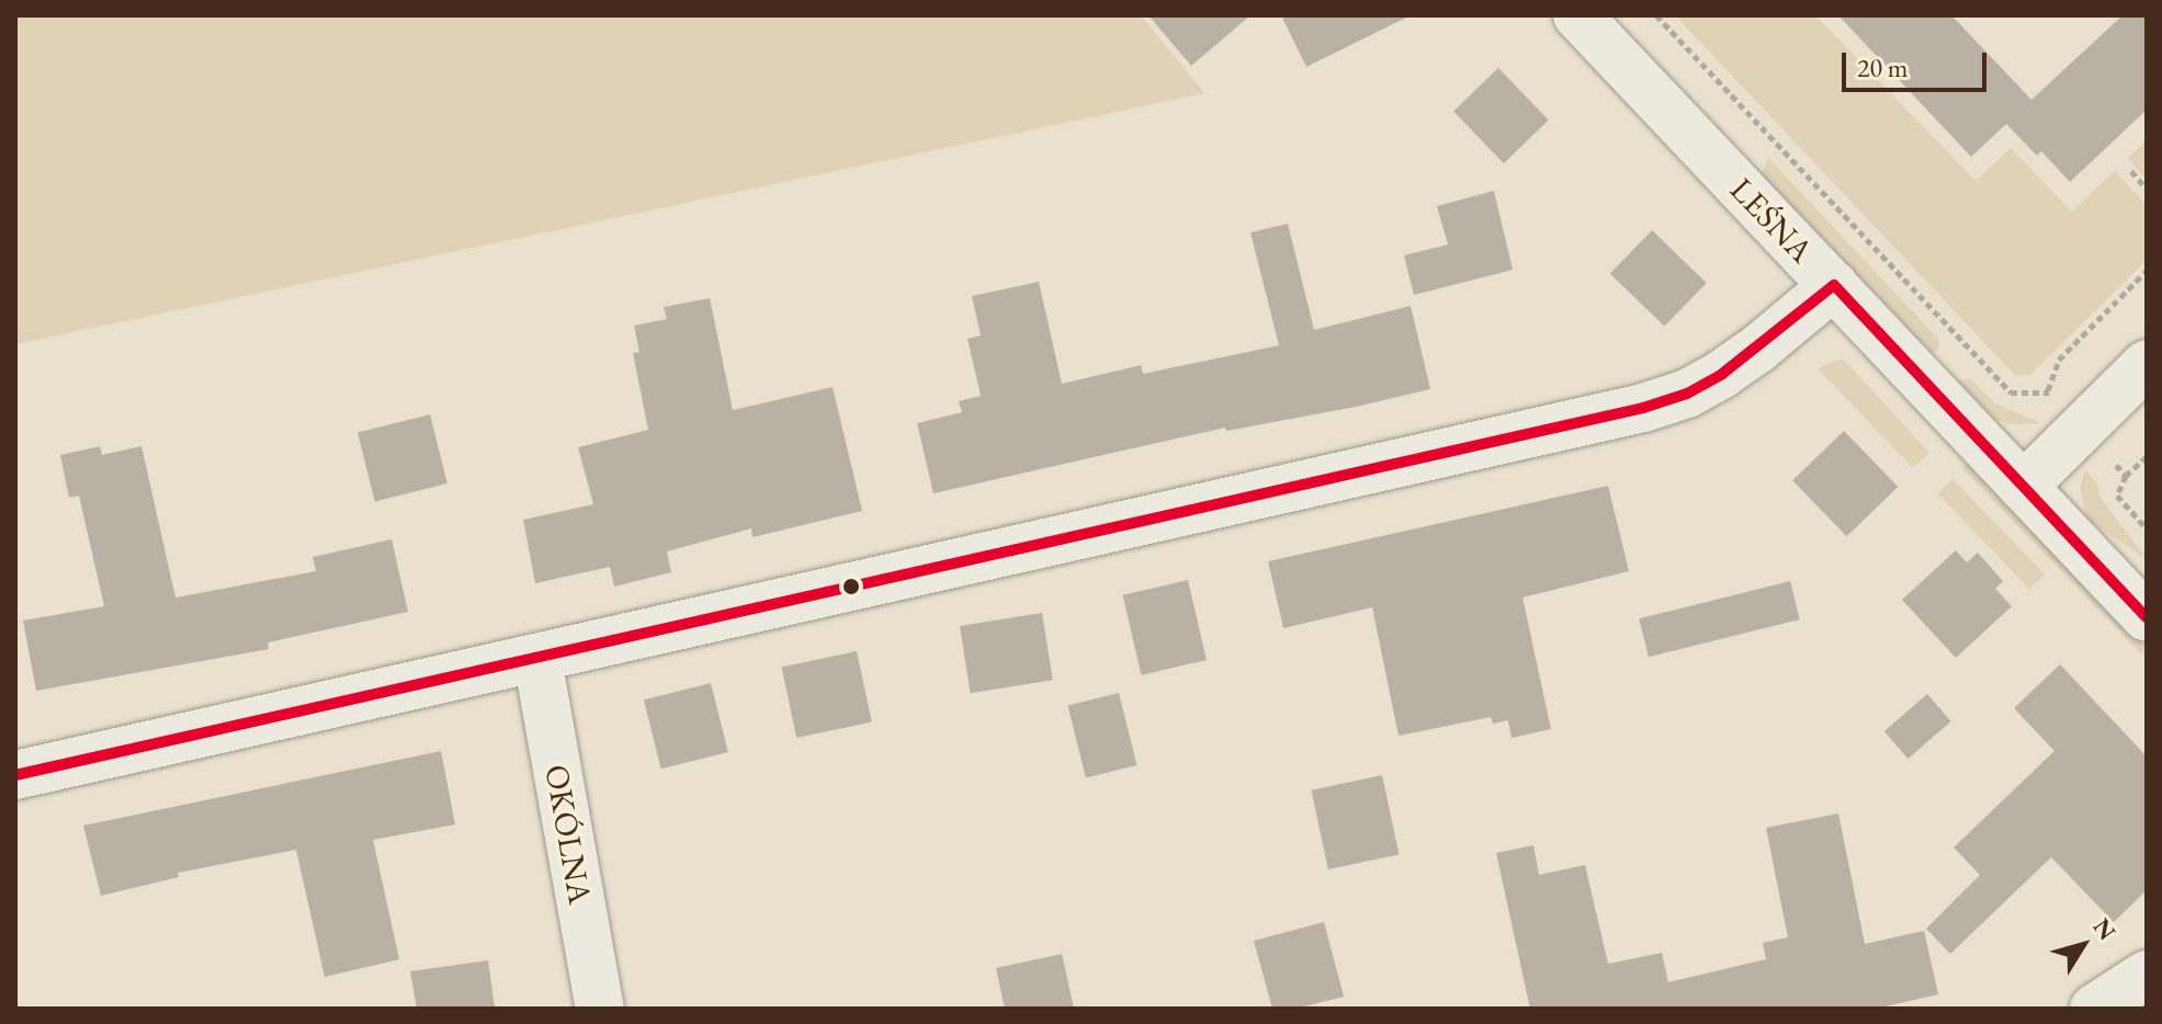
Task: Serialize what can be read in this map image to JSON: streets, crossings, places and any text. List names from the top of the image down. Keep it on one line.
{"streets":{"street":["LEŚNA","OKÓLNA"]},"scale_bar":"20 m","north":"top right"}
